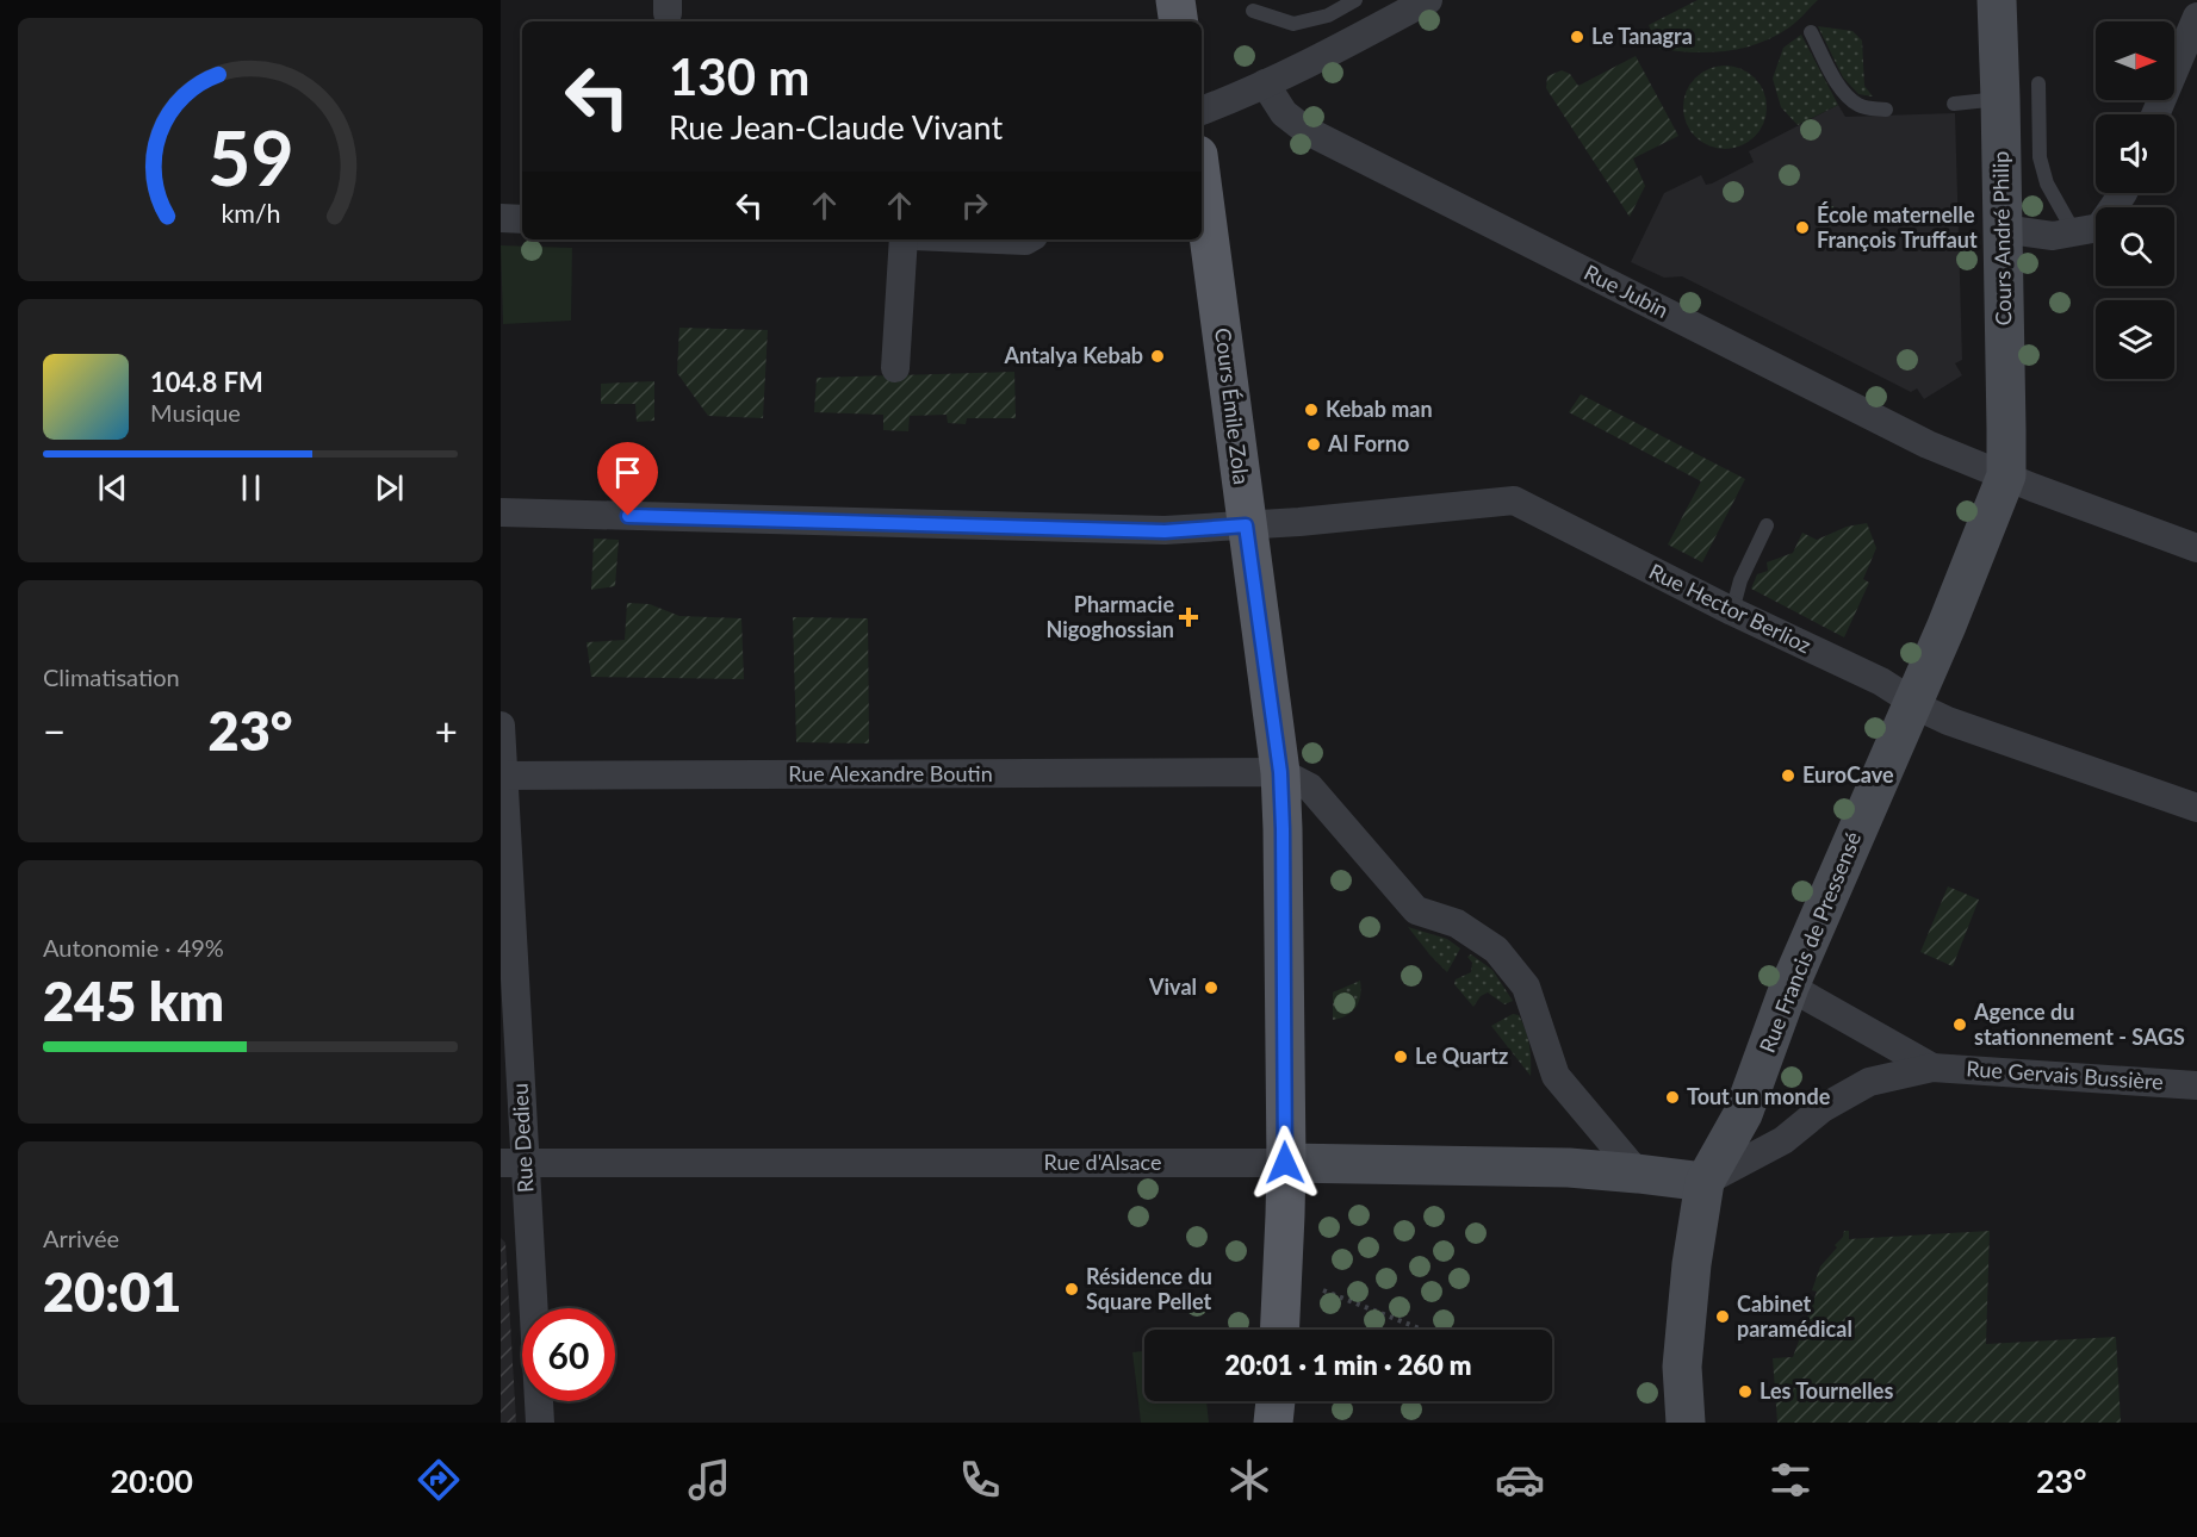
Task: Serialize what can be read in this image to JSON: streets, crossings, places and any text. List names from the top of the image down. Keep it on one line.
{"streets":{"main road":["Cours Émile Zola"],"street":["Cours André Philip","Rue Jubin","Rue Hector Berlioz","Rue Alexandre Boutin","Rue Francis de Pressensé","Rue Gervais Bussière","Rue Dedieu","Rue d'Alsace"]},"crossings":[["Cours André Philip","Rue Jubin"],["Cours André Philip","Rue Francis de Pressensé"],["Rue Jubin","Rue Francis de Pressensé"],["Cours Émile Zola","Rue Hector Berlioz"],["Cours Émile Zola","Rue Alexandre Boutin"],["Cours Émile Zola","Rue d'Alsace"],["Rue Hector Berlioz","Rue Francis de Pressensé"],["Rue Alexandre Boutin","Rue Dedieu"],["Rue Francis de Pressensé","Rue Gervais Bussière"],["Rue Francis de Pressensé","Rue d'Alsace"],["Rue Gervais Bussière","Rue d'Alsace"],["Rue Dedieu","Rue d'Alsace"]],"places":{"other":["Le Tanagra","École maternelle François Truffaut","Antalya Kebab","Kebab man","Al Forno","EuroCave","Vival","Agence du stationnement - SAGS","Le Quartz","Tout un monde","Résidence du Square Pellet","Cabinet paramédical","Les Tournelles"],"health":["Pharmacie Nigoghossian"]},"north":"right","page":{"turn":["130 m","Rue Jean-Claude Vivant"],"song":["104.8 FM","Musique"],"tile":["Climatisation",["Autonomie · 49%","245 km"],["Arrivée","20:01"]],"heat":["−","23°","+"],"limit":"60","trip":"20:01 · 1 min · 260 m","tabs":["20:00","23°"],"gauge":["59","km/h"]}}
